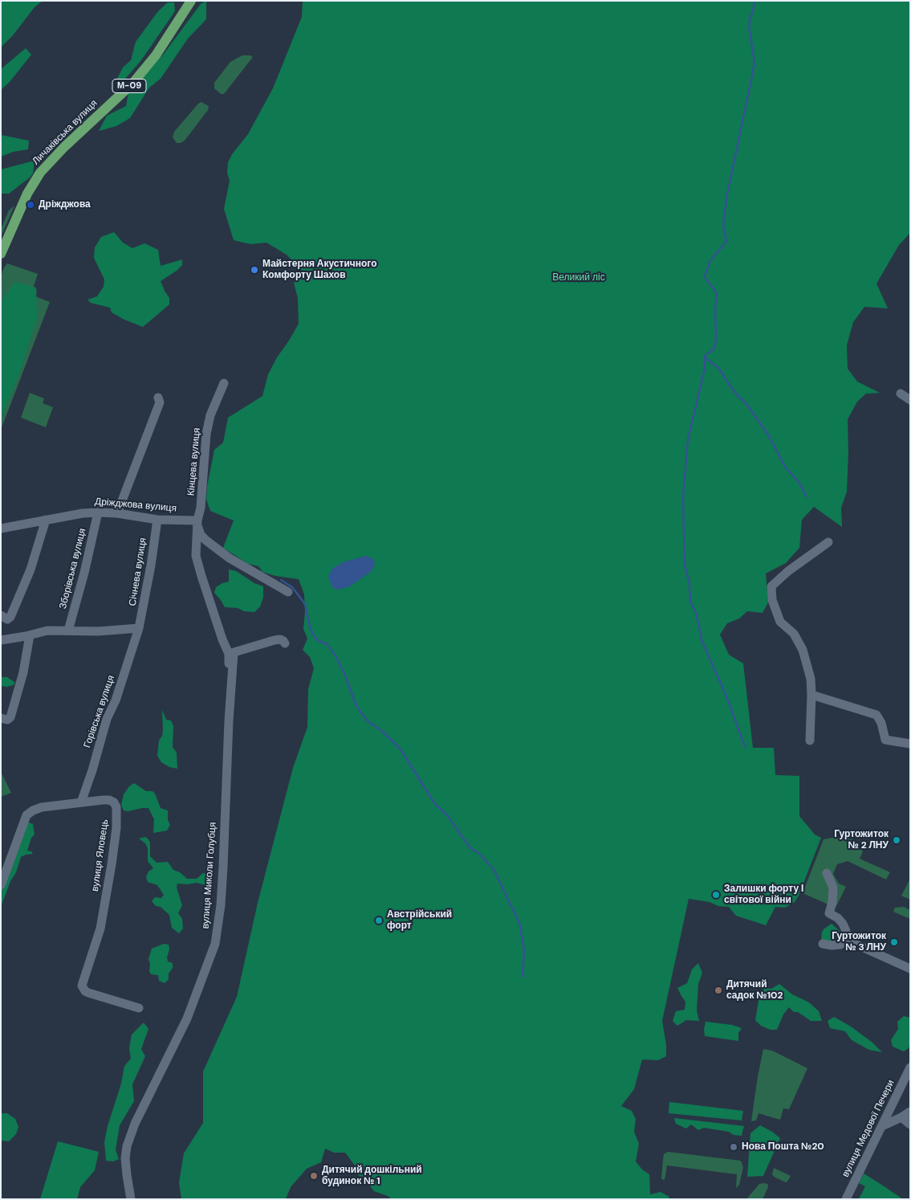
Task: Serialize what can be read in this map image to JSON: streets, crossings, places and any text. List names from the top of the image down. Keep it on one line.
{"streets":{"main road":["М-09","Личаківська вулиця"],"street":["Кінцева вулиця","Дріжджова вулиця","Зборівська вулиця","Січнева вулиця","Горівська вулиця","вулиця Яловець","вулиця Миколи Голубця","вулиця Медової Печери"]},"crossings":[["Кінцева вулиця","Дріжджова вулиця"],["Кінцева вулиця","вулиця Миколи Голубця"],["Дріжджова вулиця","Зборівська вулиця"],["Дріжджова вулиця","Січнева вулиця"],["Січнева вулиця","Горівська вулиця"],["Горівська вулиця","вулиця Яловець"]],"parks":["Великий ліс"],"places":["Дріжджова","Майстерня Акустичного Комфорту Шахов","Гуртожиток № 2 ЛНУ","Залишки форту І світової війни","Австрійський форт","Гуртожиток № 3 ЛНУ","Дитячий садок №102","Нова Пошта №20","Дитячий дошкільний будинок № 1"]}
